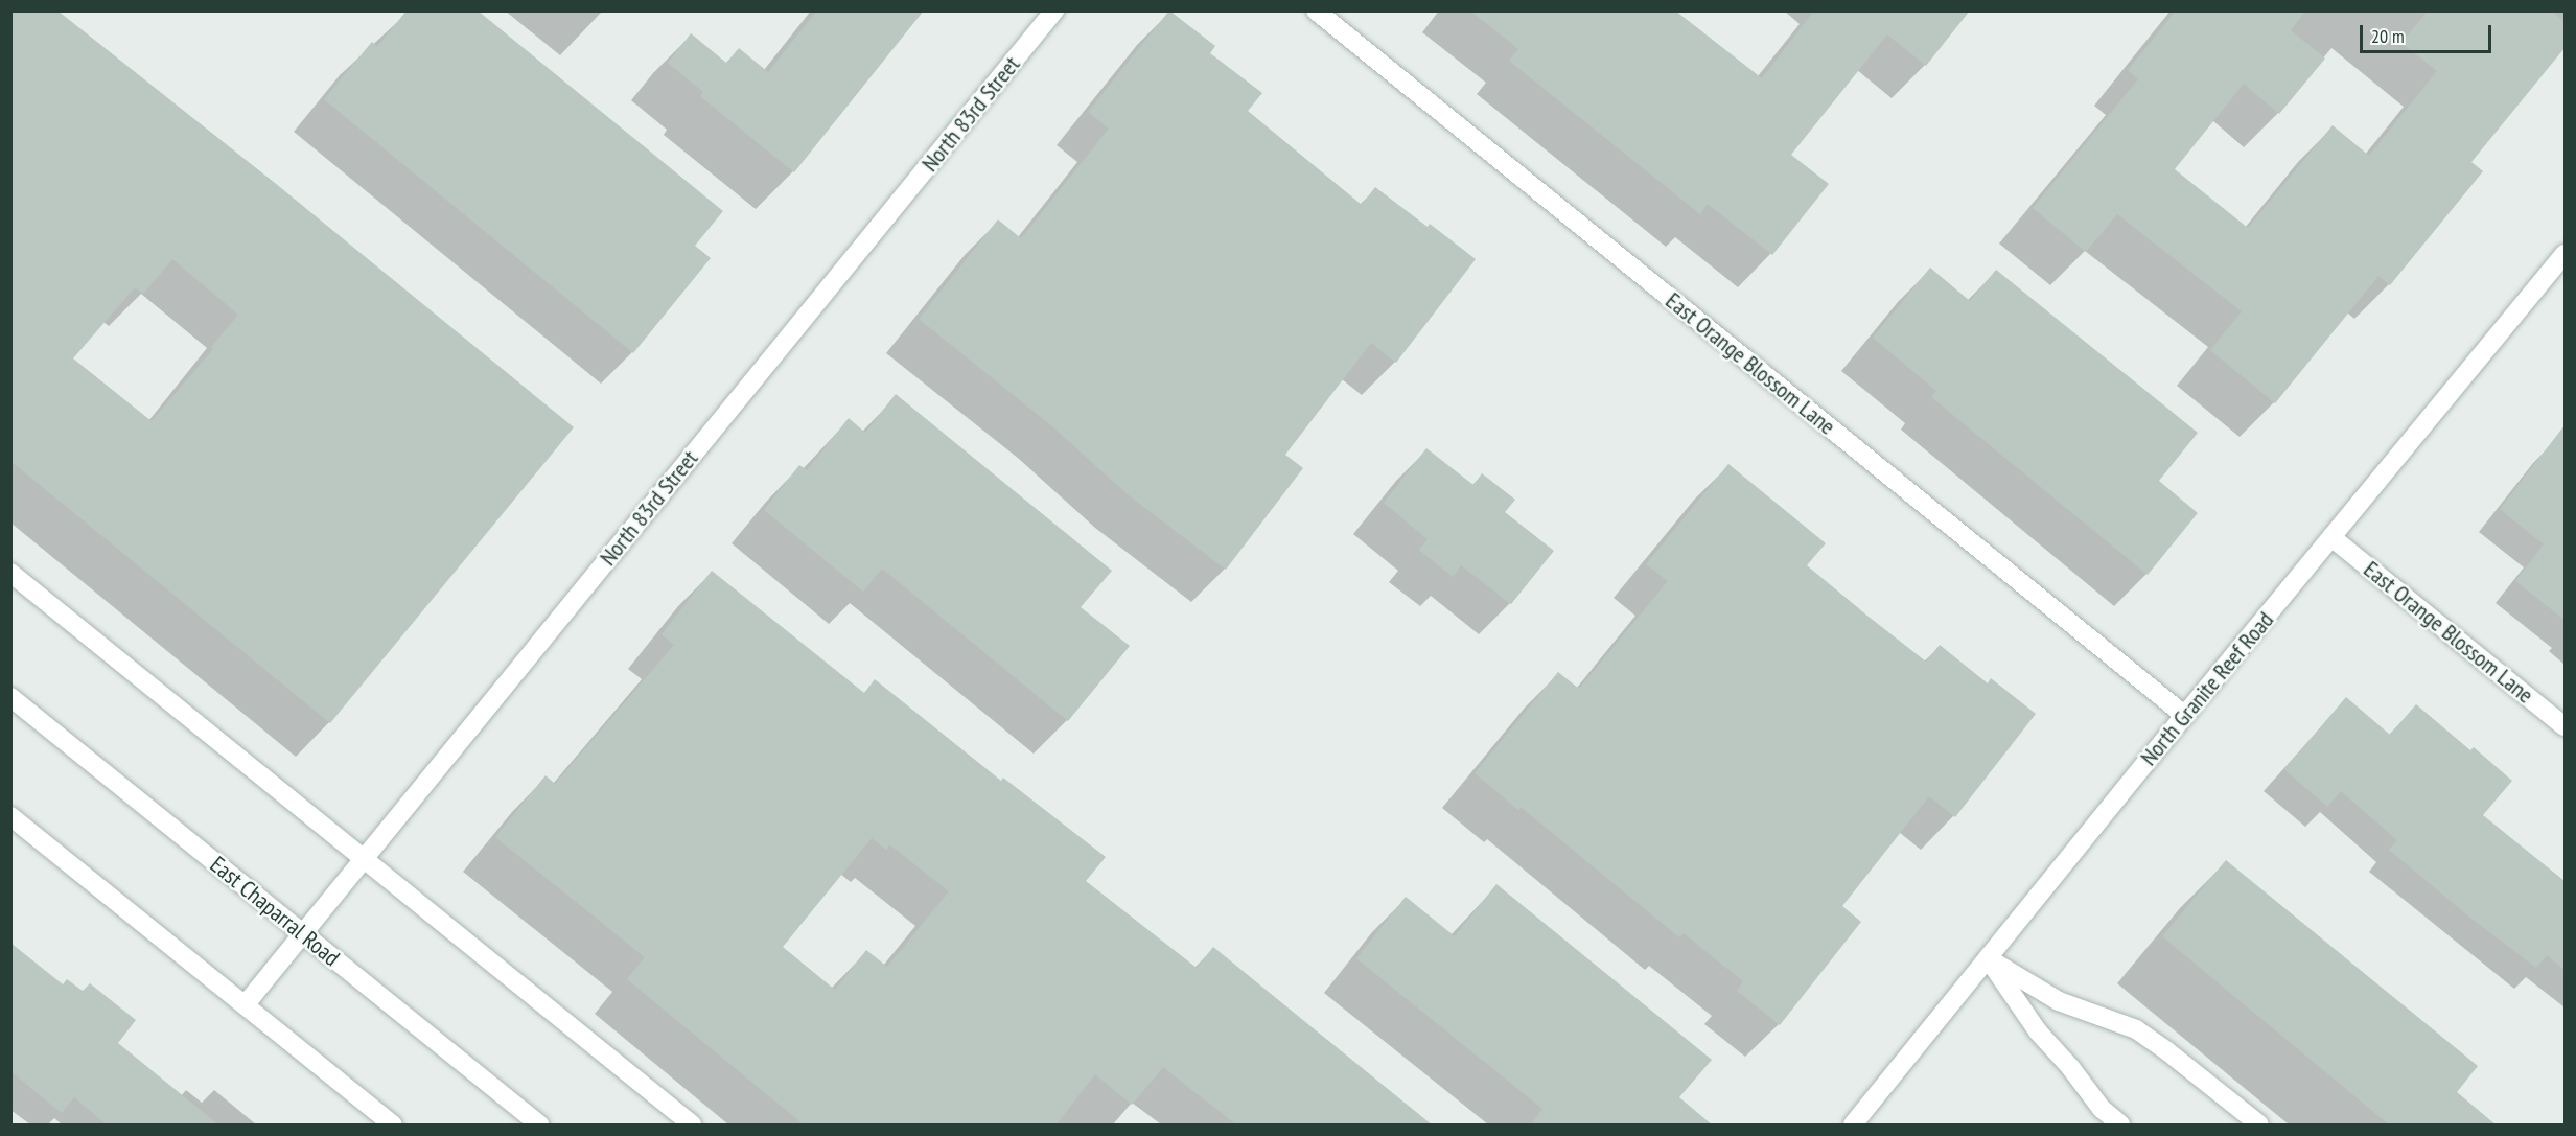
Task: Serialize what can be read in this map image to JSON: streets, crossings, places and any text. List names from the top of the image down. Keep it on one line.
{"streets":{"street":["North 83rd Street","East Orange Blossom Lane","North Granite Reef Road","East Chaparral Road"]},"crossings":[["North 83rd Street","East Chaparral Road"],["East Orange Blossom Lane","North Granite Reef Road"]],"scale_bar":"20 m"}
